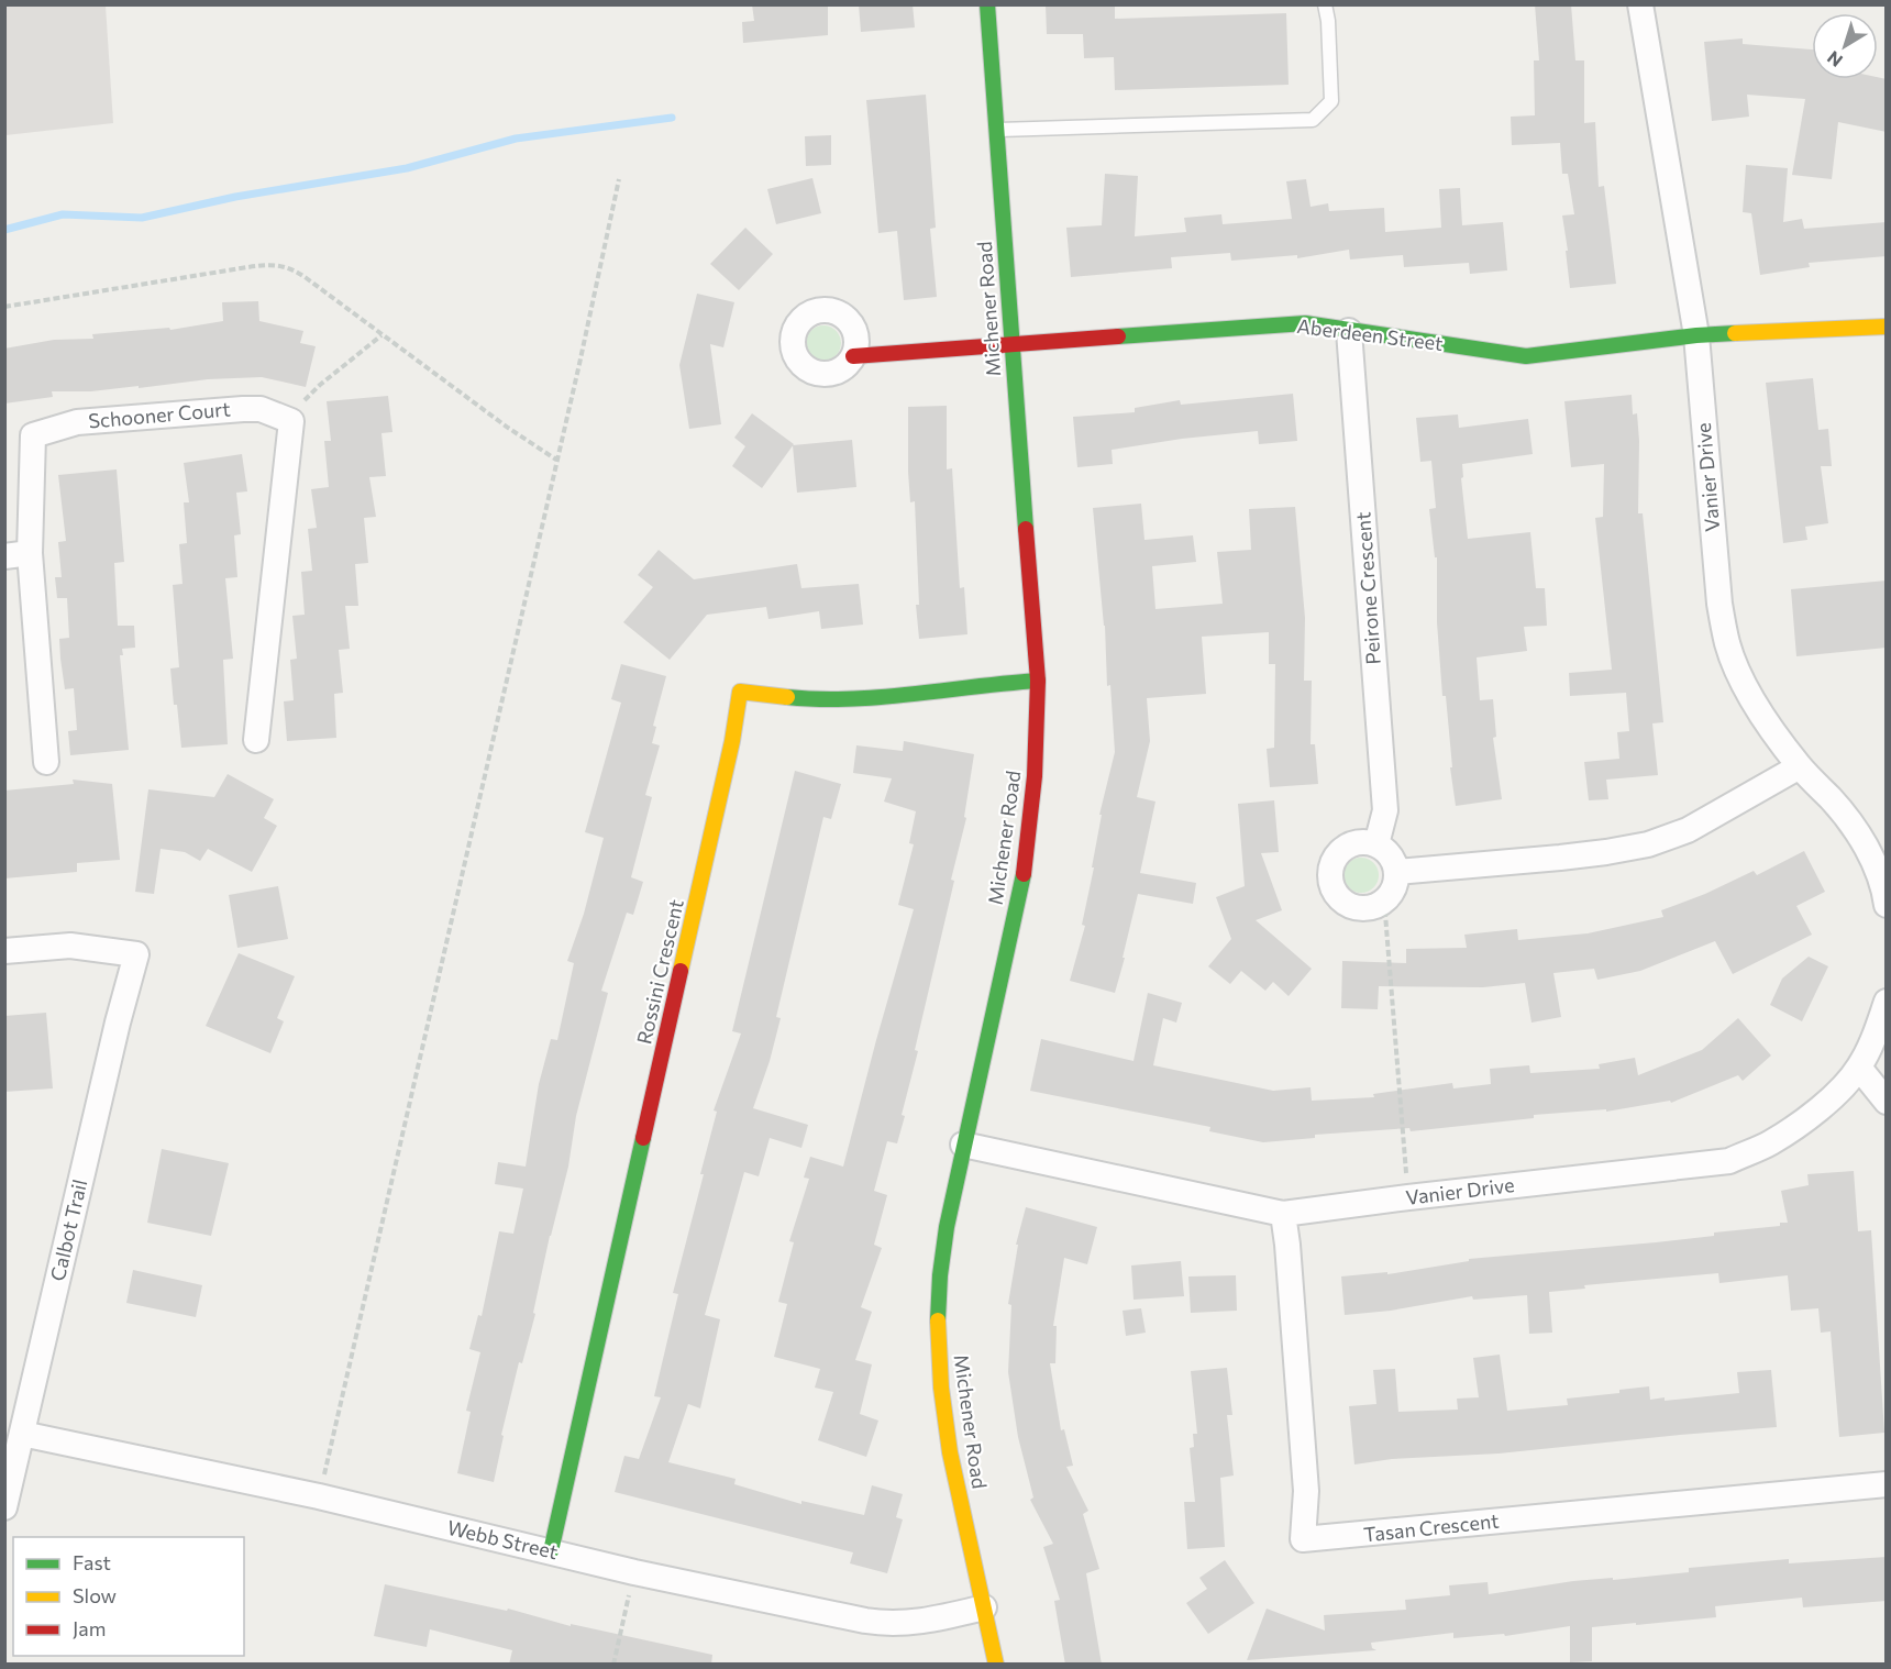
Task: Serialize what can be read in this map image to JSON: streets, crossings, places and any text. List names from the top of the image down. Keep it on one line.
{"streets":{"street":["Michener Road","Aberdeen Street","Schooner Court","Vanier Drive","Peirone Crescent","Rossini Crescent","Calbot Trail","Tasan Crescent","Webb Street"]},"crossings":[["Michener Road","Aberdeen Street"],["Michener Road","Vanier Drive"],["Michener Road","Rossini Crescent"],["Michener Road","Webb Street"],["Aberdeen Street","Vanier Drive"],["Aberdeen Street","Peirone Crescent"],["Vanier Drive","Tasan Crescent"],["Rossini Crescent","Webb Street"],["Calbot Trail","Webb Street"]],"legend":["Fast","Slow","Jam"],"north":"bottom left"}
